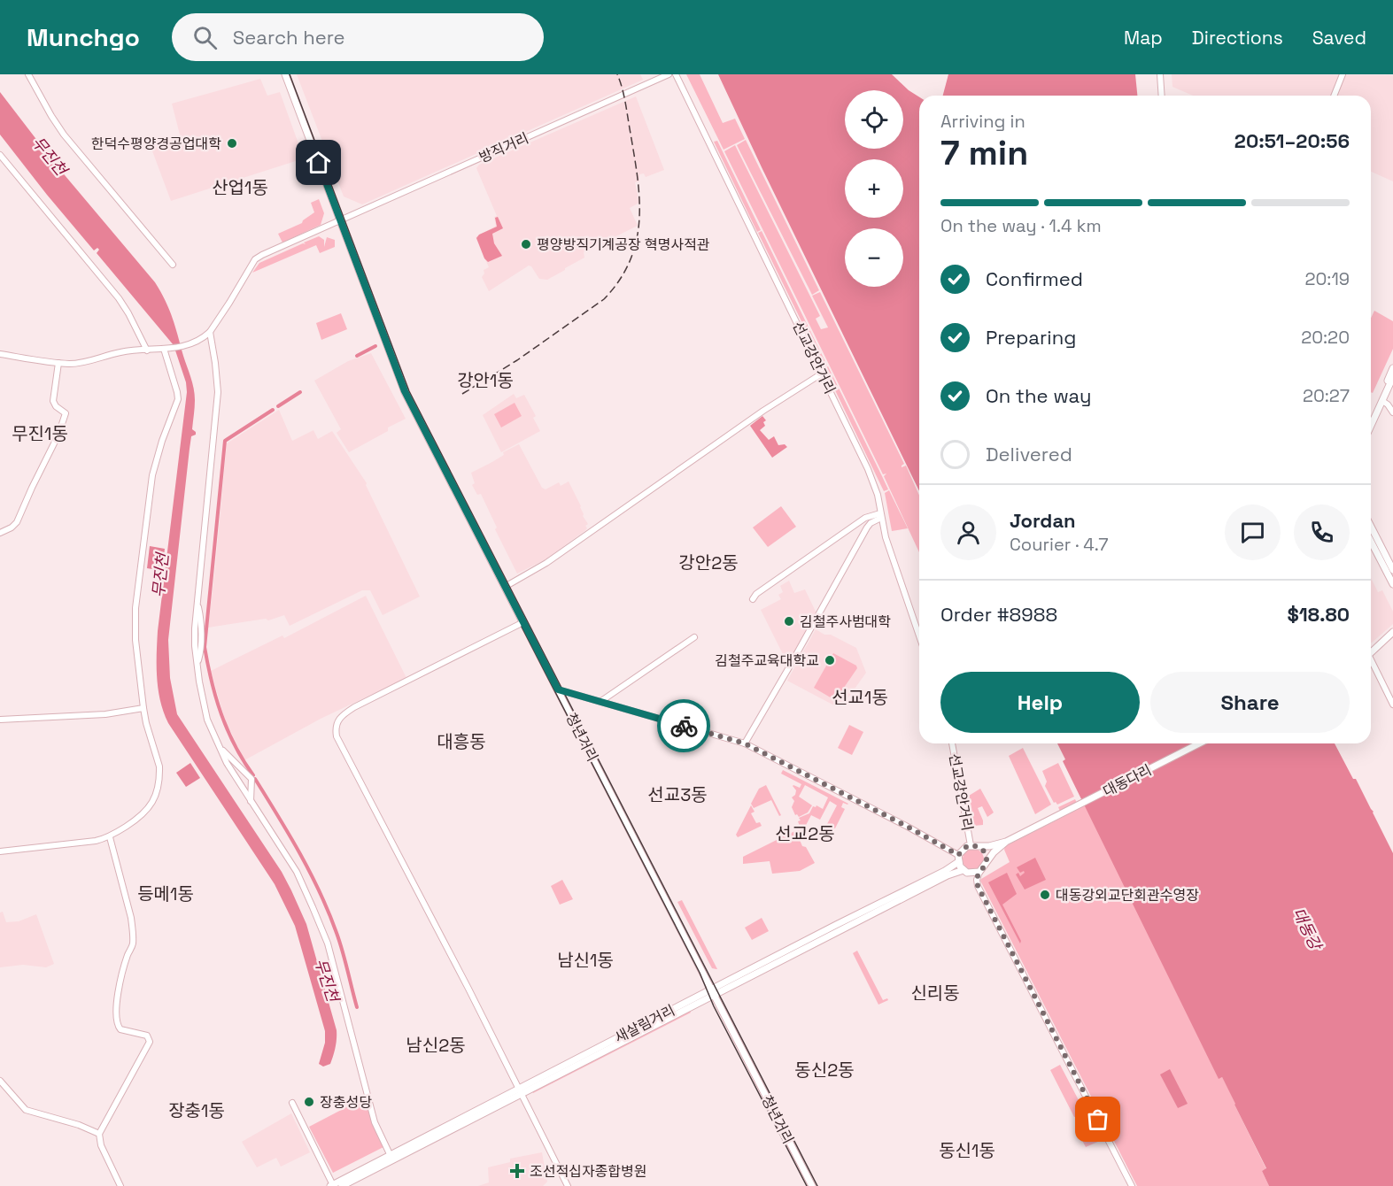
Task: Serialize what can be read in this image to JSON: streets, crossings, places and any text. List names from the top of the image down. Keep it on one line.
{"streets":{"main road":["청년거리","대동다리","새살림거리"],"street":["방직거리","선교강안거리"]},"crossings":[["방직거리","청년거리"],["선교강안거리","새살림거리"],["청년거리","새살림거리"],["대동다리","새살림거리"]],"districts":["산업1동","강안1동","무진1동","강안2동","선교1동","대흥동","선교3동","선교2동","등메1동","남신1동","신리동","남신2동","동신2동","장충1동","동신1동"],"water":["무진천","대동강"],"places":{"other":["한덕수평양경공업대학","평양방직기계공장 혁명사적관","김철주사범대학","김철주교육대학교","대동강외교단회관수영장","장충성당"],"health":["조선적십자종합병원"]},"page":{"header":"Munchgo","search":"Search here","nav":["Map","Directions","Saved"],"map_buttons":["+","−"],"heading":["7 min","Arriving in","20:51–20:56"],"panel":["Jordan","Courier · 4.7","Order #8988","$18.80"],"bar":"On the way · 1.4 km","list":[["Confirmed","20:19"],["Preparing","20:20"],["On the way","20:27"],"Delivered"],"buttons":["Help","Share"]}}
